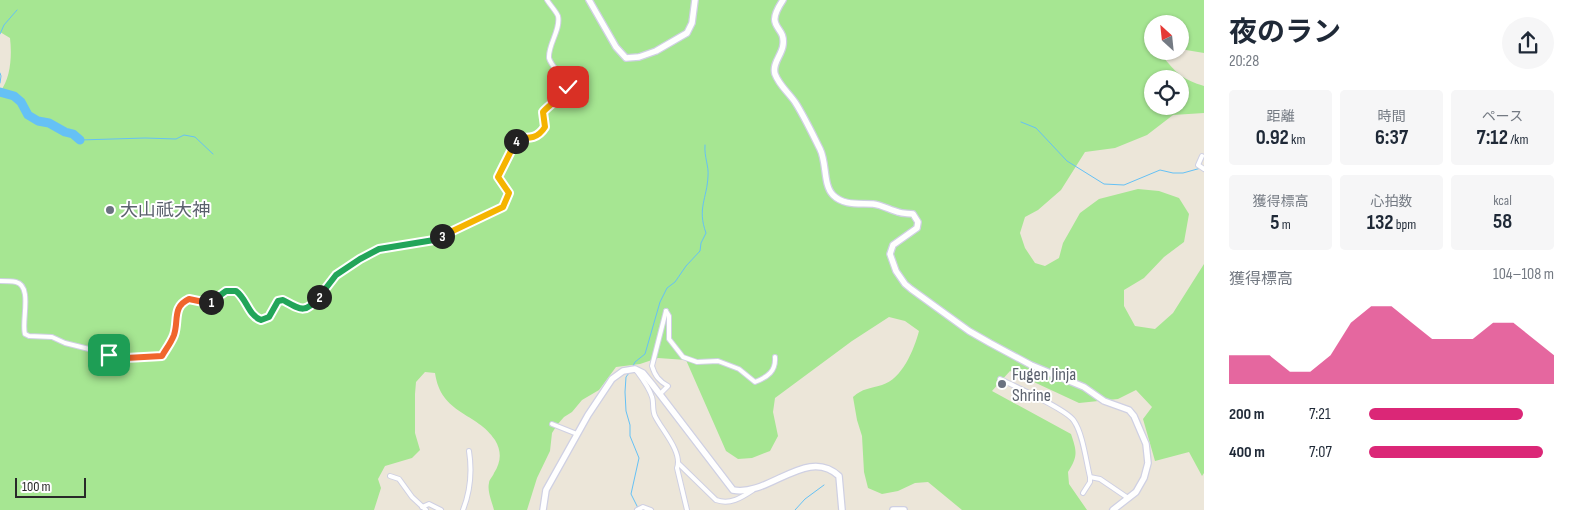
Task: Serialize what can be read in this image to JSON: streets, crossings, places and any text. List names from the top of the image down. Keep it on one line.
{"places":["大山祇大神","Fugen Jinja Shrine"],"scale_bar":"100 m","north":"top left","page":{"heading":["夜のラン","20:28"],"stats":[["距離","0.92 km"],["時間","6:37"],["ペース","7:12 /km"],["獲得標高","5 m"],["心拍数","132 bpm"],["kcal","58"]],"pins":["4","3","2","1"],"chart":["獲得標高","104–108 m"],"list":[{"name":"200 m","note":"7:21"},{"name":"400 m","note":"7:07"}],"scale":"100 m"}}
